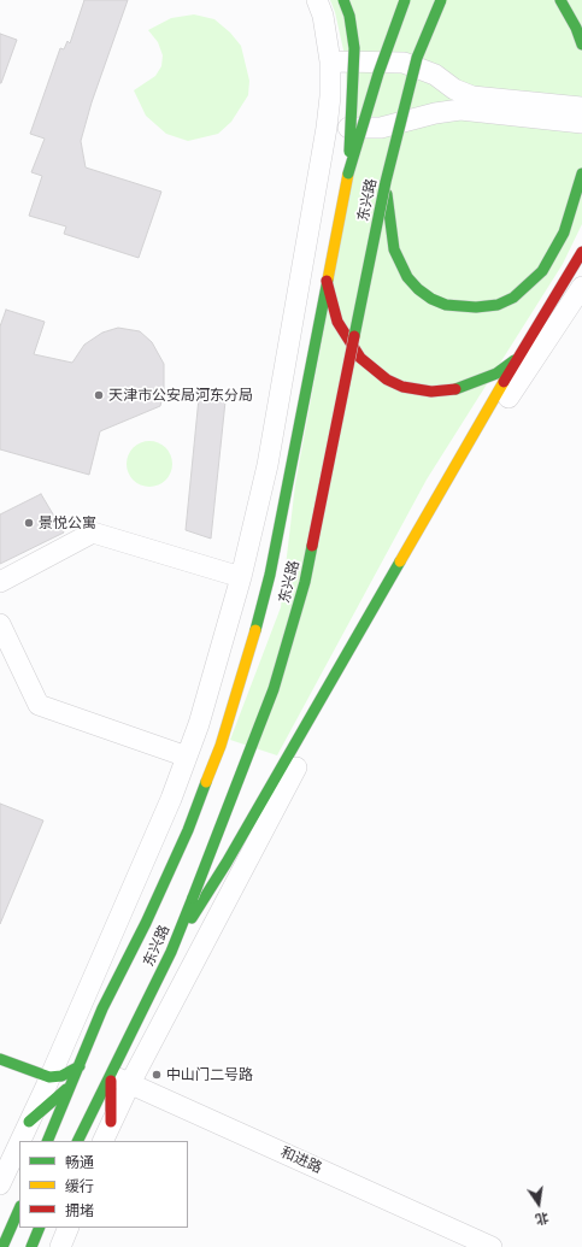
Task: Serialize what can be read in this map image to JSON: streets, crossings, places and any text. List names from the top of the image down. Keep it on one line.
{"streets":{"main road":["东兴路"],"street":["和进路"]},"crossings":[["东兴路","和进路"]],"places":["天津市公安局河东分局","景悦公寓","中山门二号路"],"legend":["畅通","缓行","拥堵"],"north":"bottom"}
